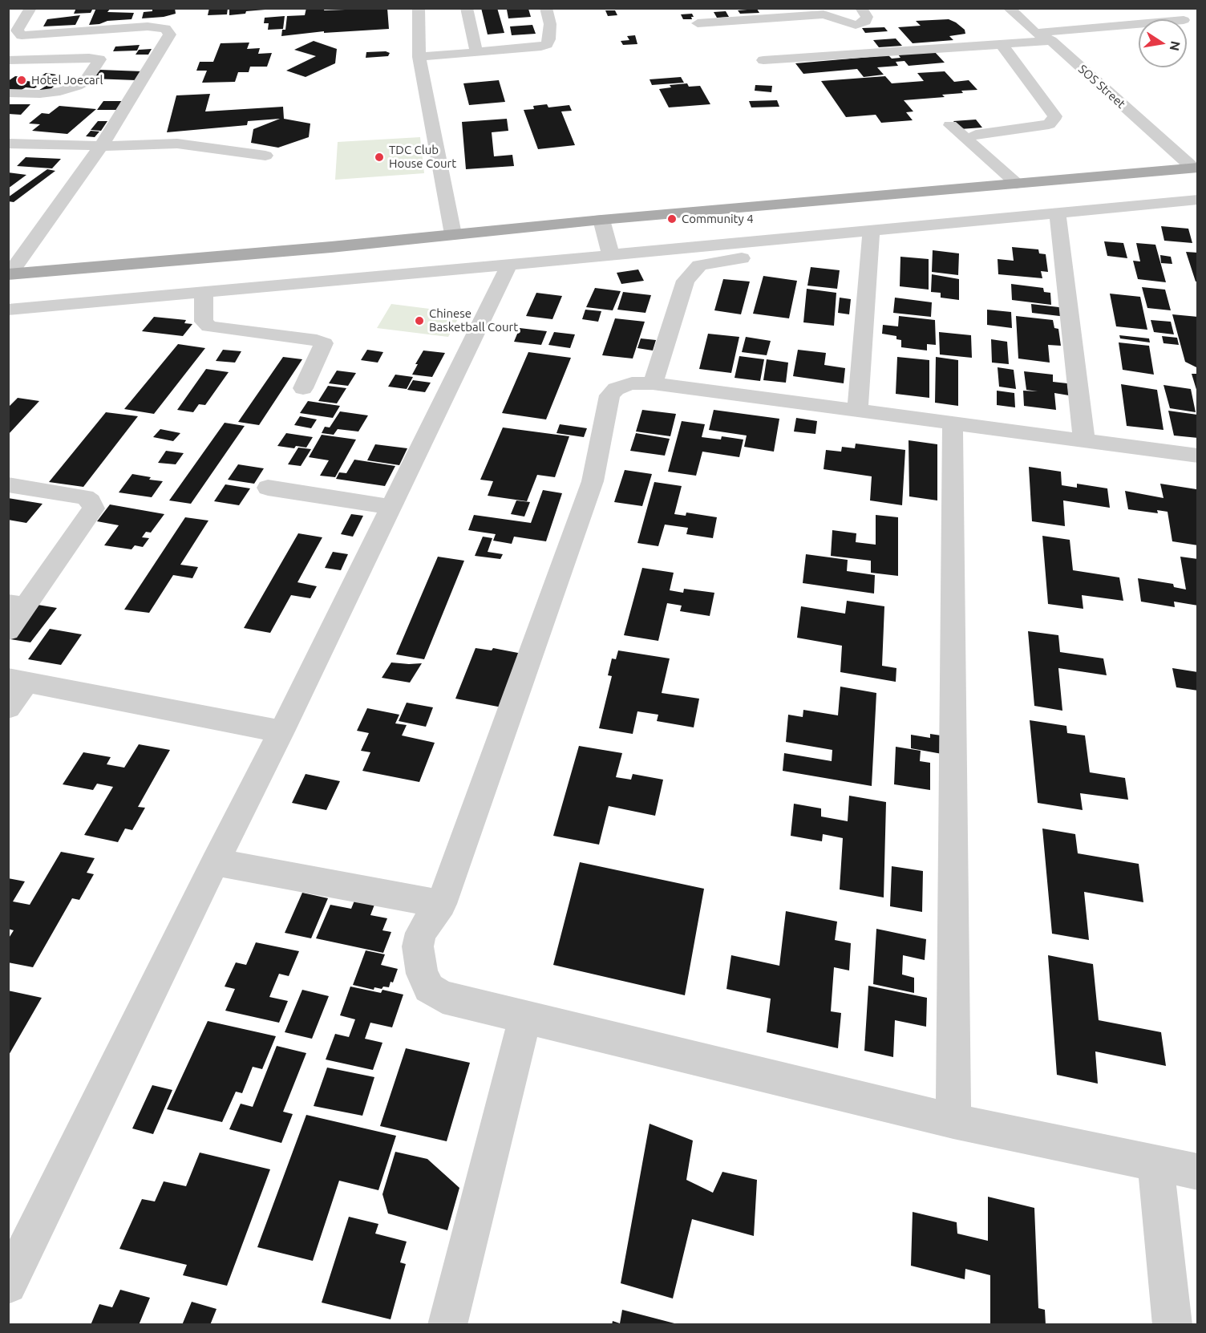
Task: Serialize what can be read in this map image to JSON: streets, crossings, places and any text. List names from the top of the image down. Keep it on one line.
{"streets":{"street":["SOS Street"]},"places":["Hotel Joecarl","TDC Club House Court","Community 4","Chinese Basketball Court"],"north":"right"}
